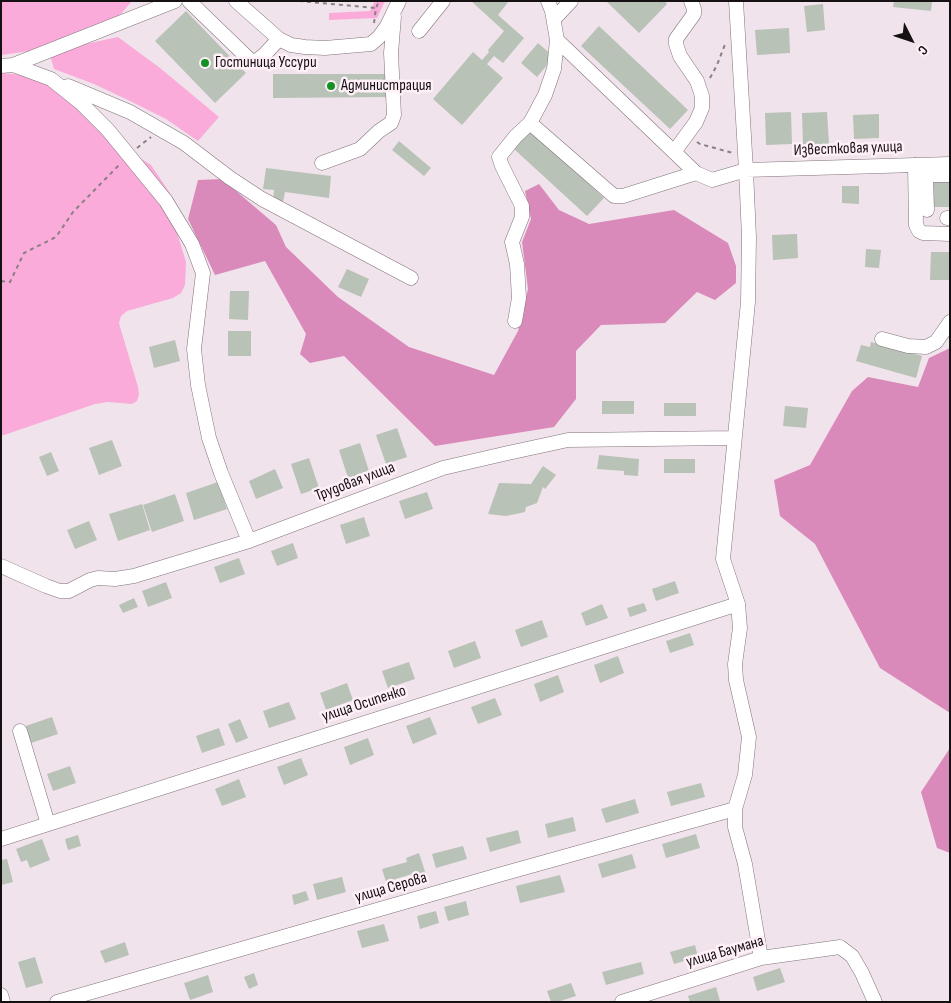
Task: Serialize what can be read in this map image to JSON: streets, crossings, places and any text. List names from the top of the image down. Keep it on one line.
{"streets":{"street":["Известковая улица","Трудовая улица","улица Осипенко","улица Серова","улица Баумана"]},"places":["Гостиница Уссури","Администрация"],"north":"bottom right"}
